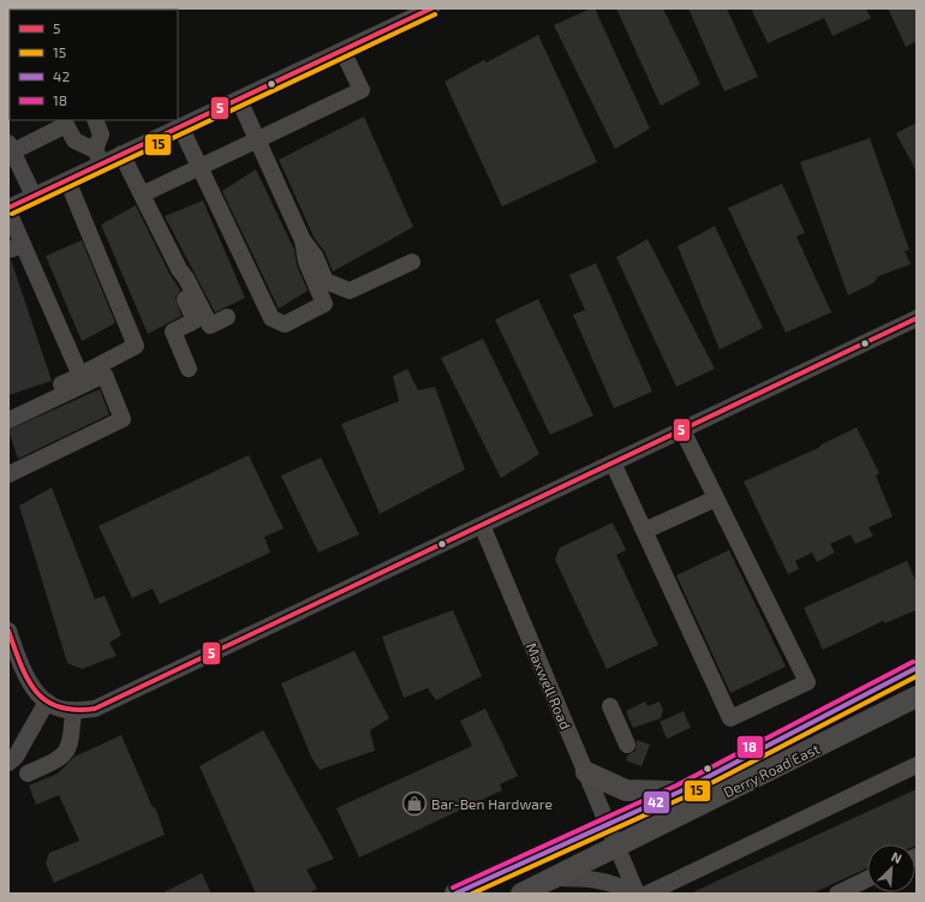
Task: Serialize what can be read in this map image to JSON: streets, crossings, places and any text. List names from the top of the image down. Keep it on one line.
{"streets":{"main road":["Derry Road East"],"street":["Maxwell Road"]},"crossings":[["Maxwell Road","Derry Road East"]],"places":{"shop":["Bar-Ben Hardware"]},"lines":["transit line 5","transit line 15","transit line 18","transit line 42"],"legend":["5","15","42","18"],"north":"top right"}
